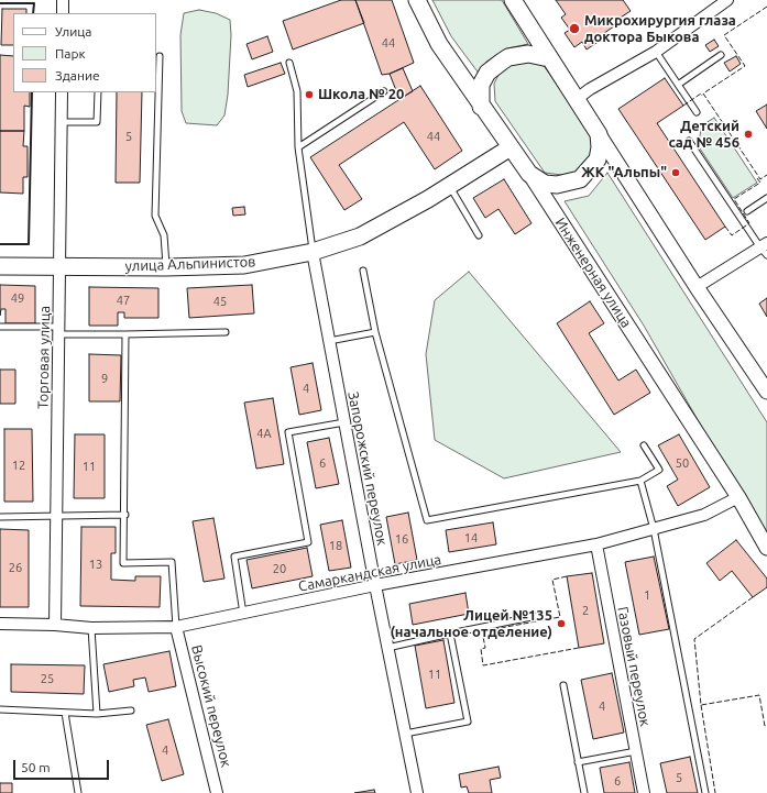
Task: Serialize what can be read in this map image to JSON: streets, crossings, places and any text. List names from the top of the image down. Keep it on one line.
{"streets":{"main road":["улица Альпинистов","Инженерная улица"],"street":["Торговая улица","Запорожский переулок","Самаркандская улица","Газовый переулок","Высокий переулок"]},"crossings":[["улица Альпинистов","Инженерная улица"],["улица Альпинистов","Торговая улица"],["улица Альпинистов","Запорожский переулок"],["Инженерная улица","Самаркандская улица"],["Торговая улица","Самаркандская улица"],["Запорожский переулок","Самаркандская улица"],["Самаркандская улица","Газовый переулок"],["Самаркандская улица","Высокий переулок"]],"places":["Микрохирургия глаза доктора Быкова","Школа № 20","Детский сад № 456","ЖК \"Альпы\"","Лицей №135 (начальное отделение)"],"house_numbers":["44","5","44","49","47","45","9","4","4А","6","50","12","11","14","16","18","13","26","20","1","2","11","25","4","4","5","6"],"legend":["Улица","Парк","Здание"],"scale_bar":"50 m"}
